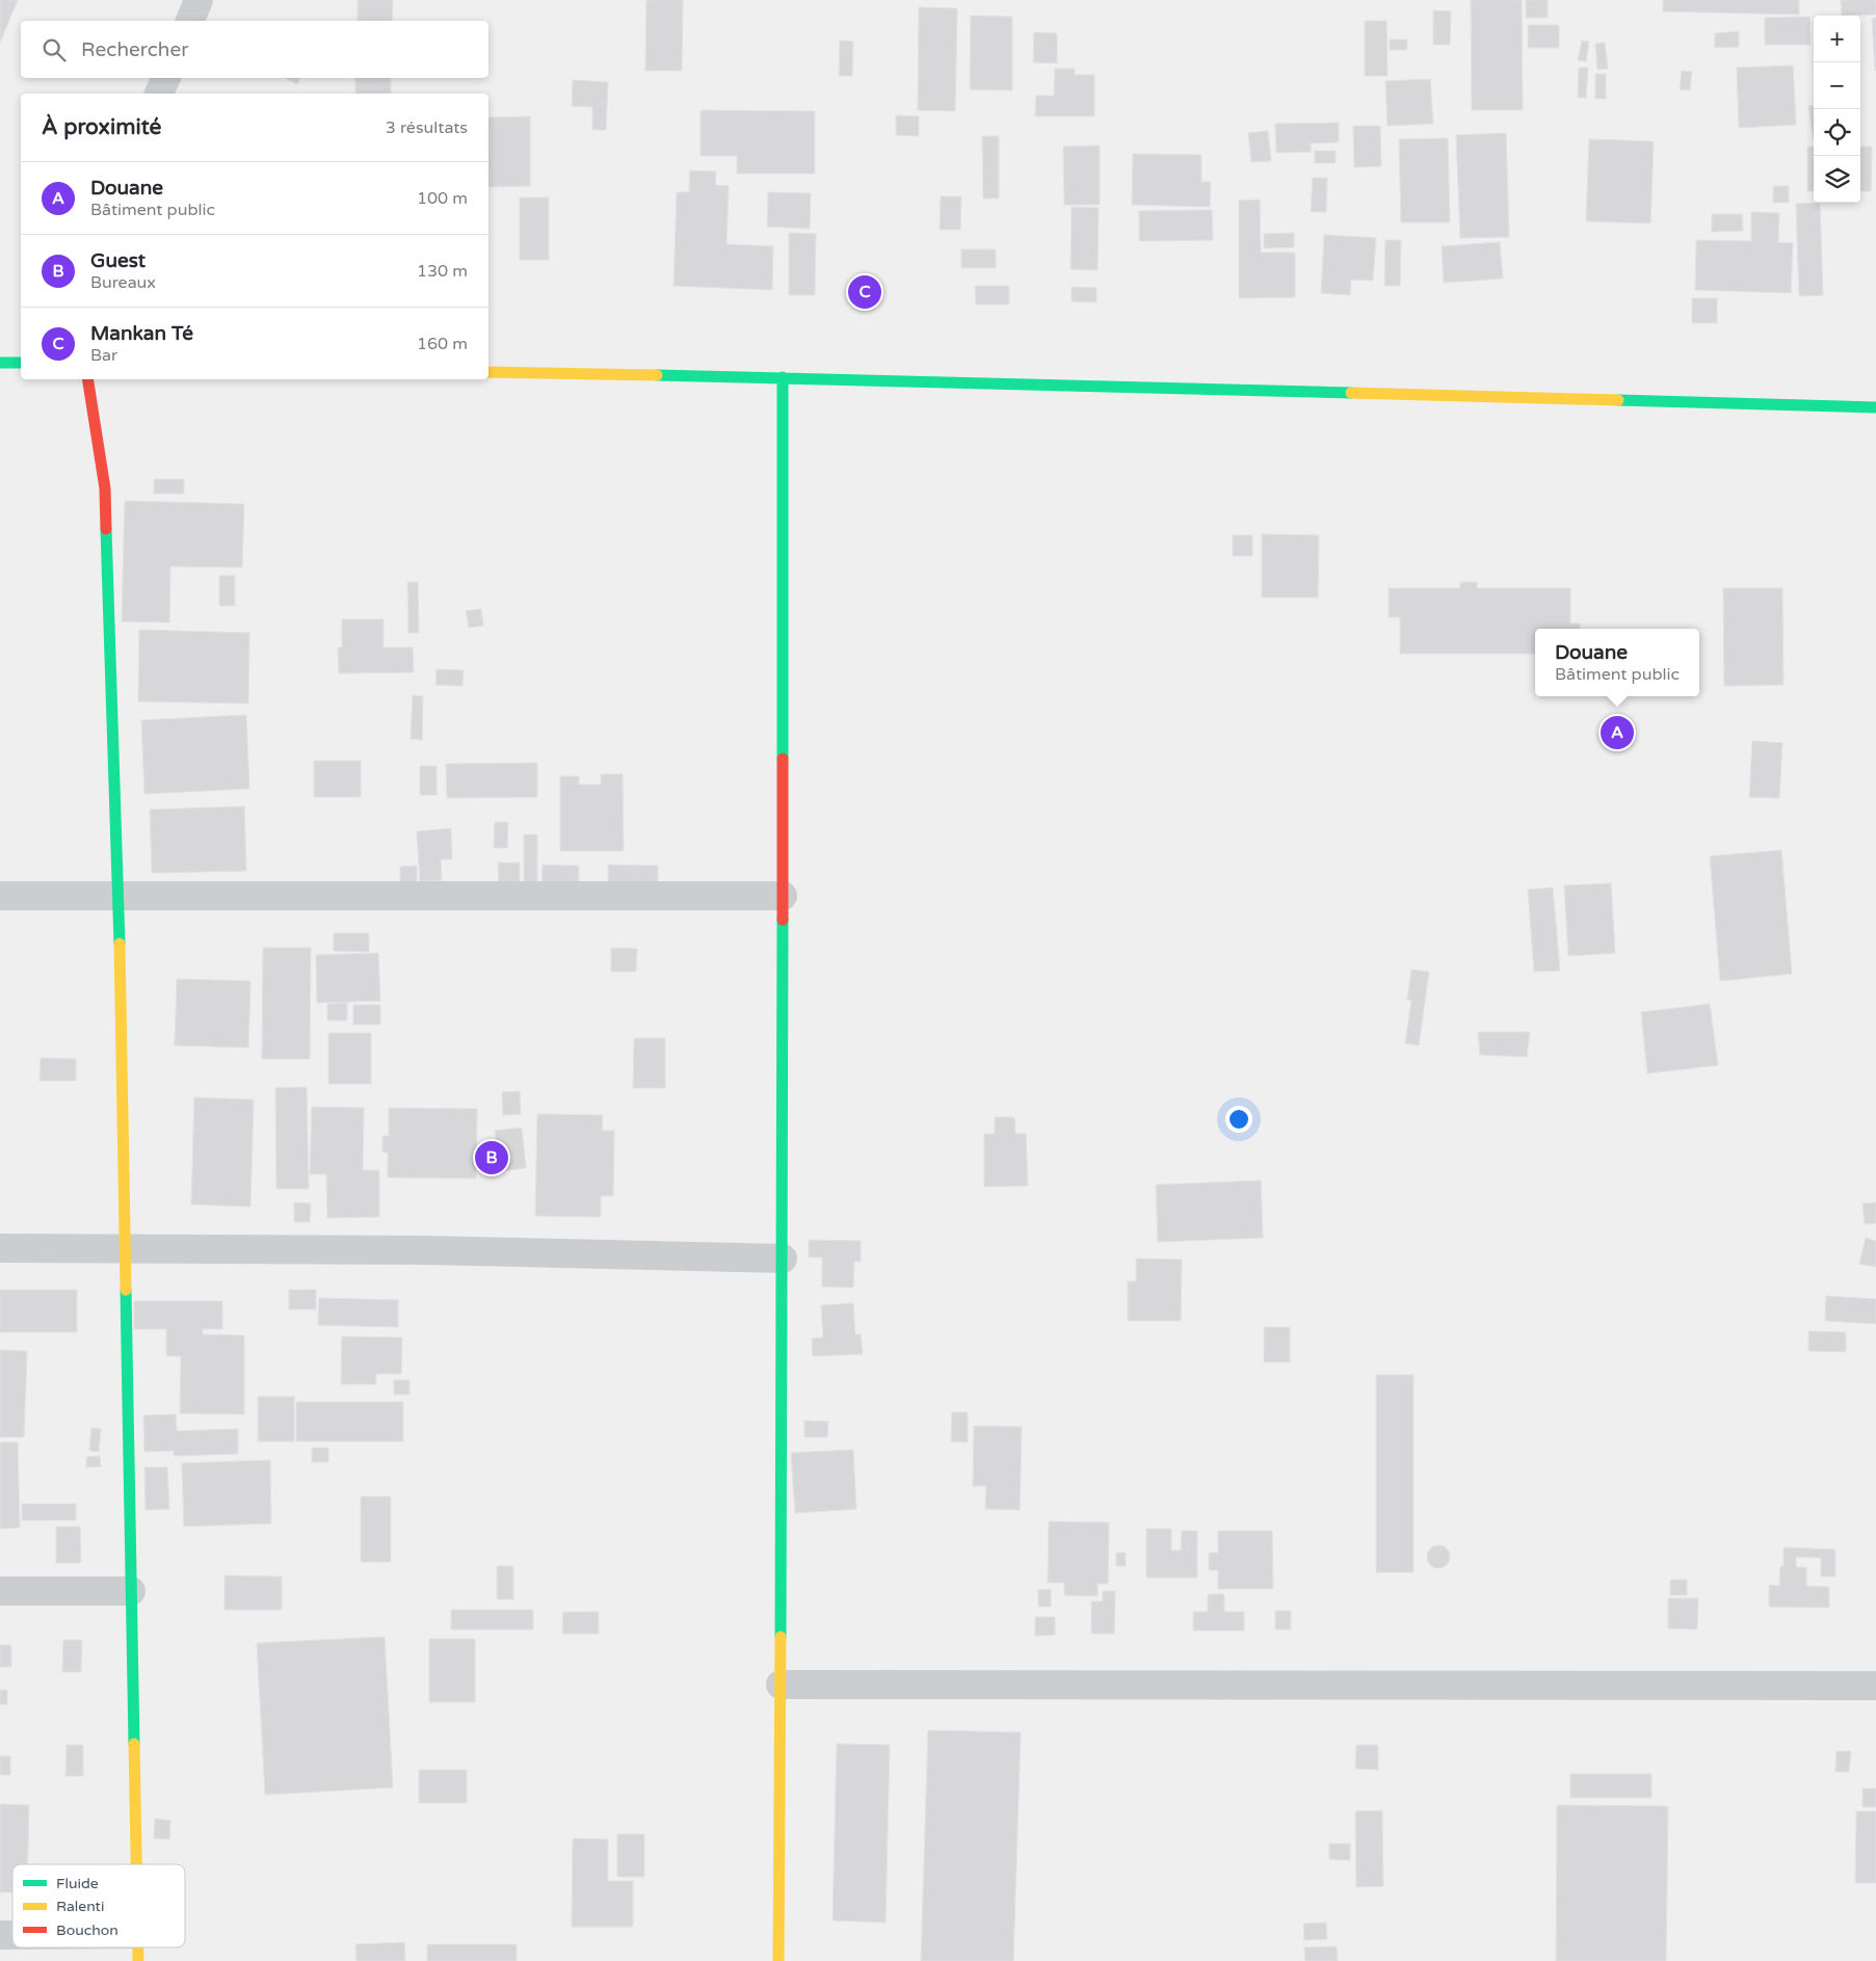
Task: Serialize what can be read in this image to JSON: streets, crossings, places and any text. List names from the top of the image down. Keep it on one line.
{"legend":["Fluide","Ralenti","Bouchon"],"page":{"map_buttons":["+","−"],"search":"Rechercher","heading":["À proximité","3 résultats"],"list":[{"mark":"A","name":"Douane","note":"Bâtiment public","value":"100 m"},{"mark":"B","name":"Guest","note":"Bureaux","value":"130 m"},{"mark":"C","name":"Mankan Té","note":"Bar","value":"160 m"}],"pins":["C","A","B"],"popup":["Douane","Bâtiment public"]}}
